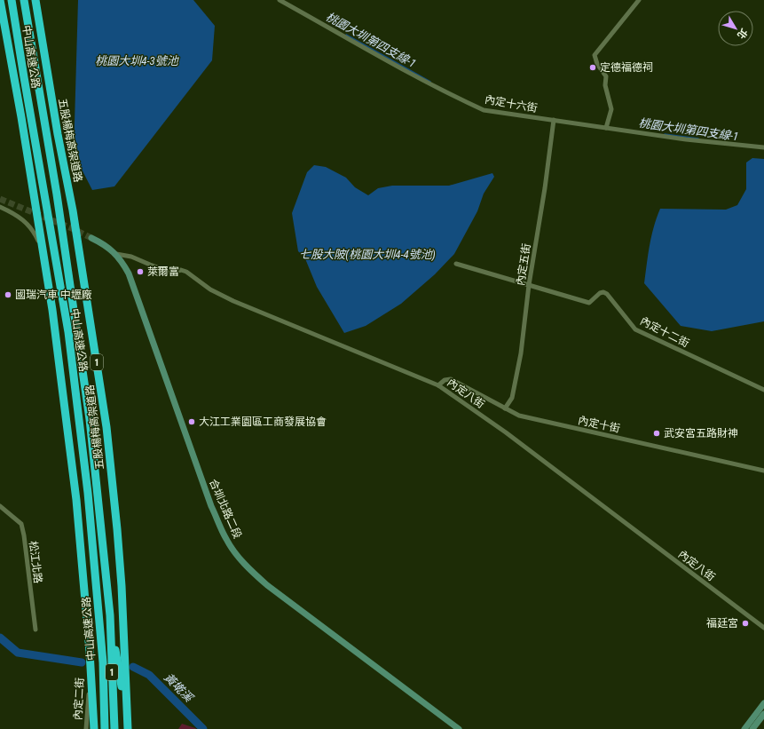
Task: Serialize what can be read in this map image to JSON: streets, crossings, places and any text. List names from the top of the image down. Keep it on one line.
{"streets":{"highway":["中山高速公路","五股楊梅高架道路","1"],"street":["內定十六街","內定五街","內定十二街","內定八街","內定十街","合圳北路二段","松江北路","內定二街"]},"crossings":[["內定十六街","內定五街"],["內定五街","內定十二街"],["內定五街","內定十街"],["內定八街","內定十街"],["內定八街","合圳北路二段"]],"water":["桃園大圳第四支線-1","桃園大圳4-3號池","七股大陂(桃園大圳4-4號池)","黃墘溪"],"places":["定德福德祠","萊爾富","國瑞汽車 中壢廠","大江工業園區工商發展協會","武安宮五路財神","福廷宮"],"north":"bottom right"}
